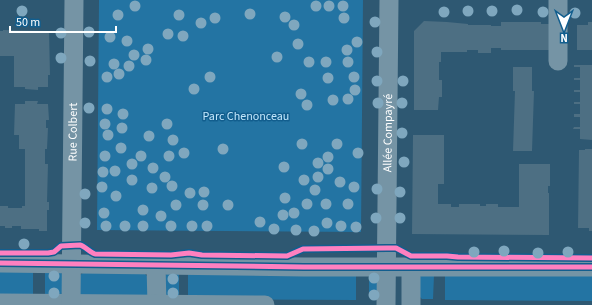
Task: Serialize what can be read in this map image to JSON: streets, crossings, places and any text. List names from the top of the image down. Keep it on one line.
{"streets":{"street":["Rue Colbert","Allée Compayré"]},"parks":["Parc Chenonceau"],"scale_bar":"50 m","north":"bottom"}
